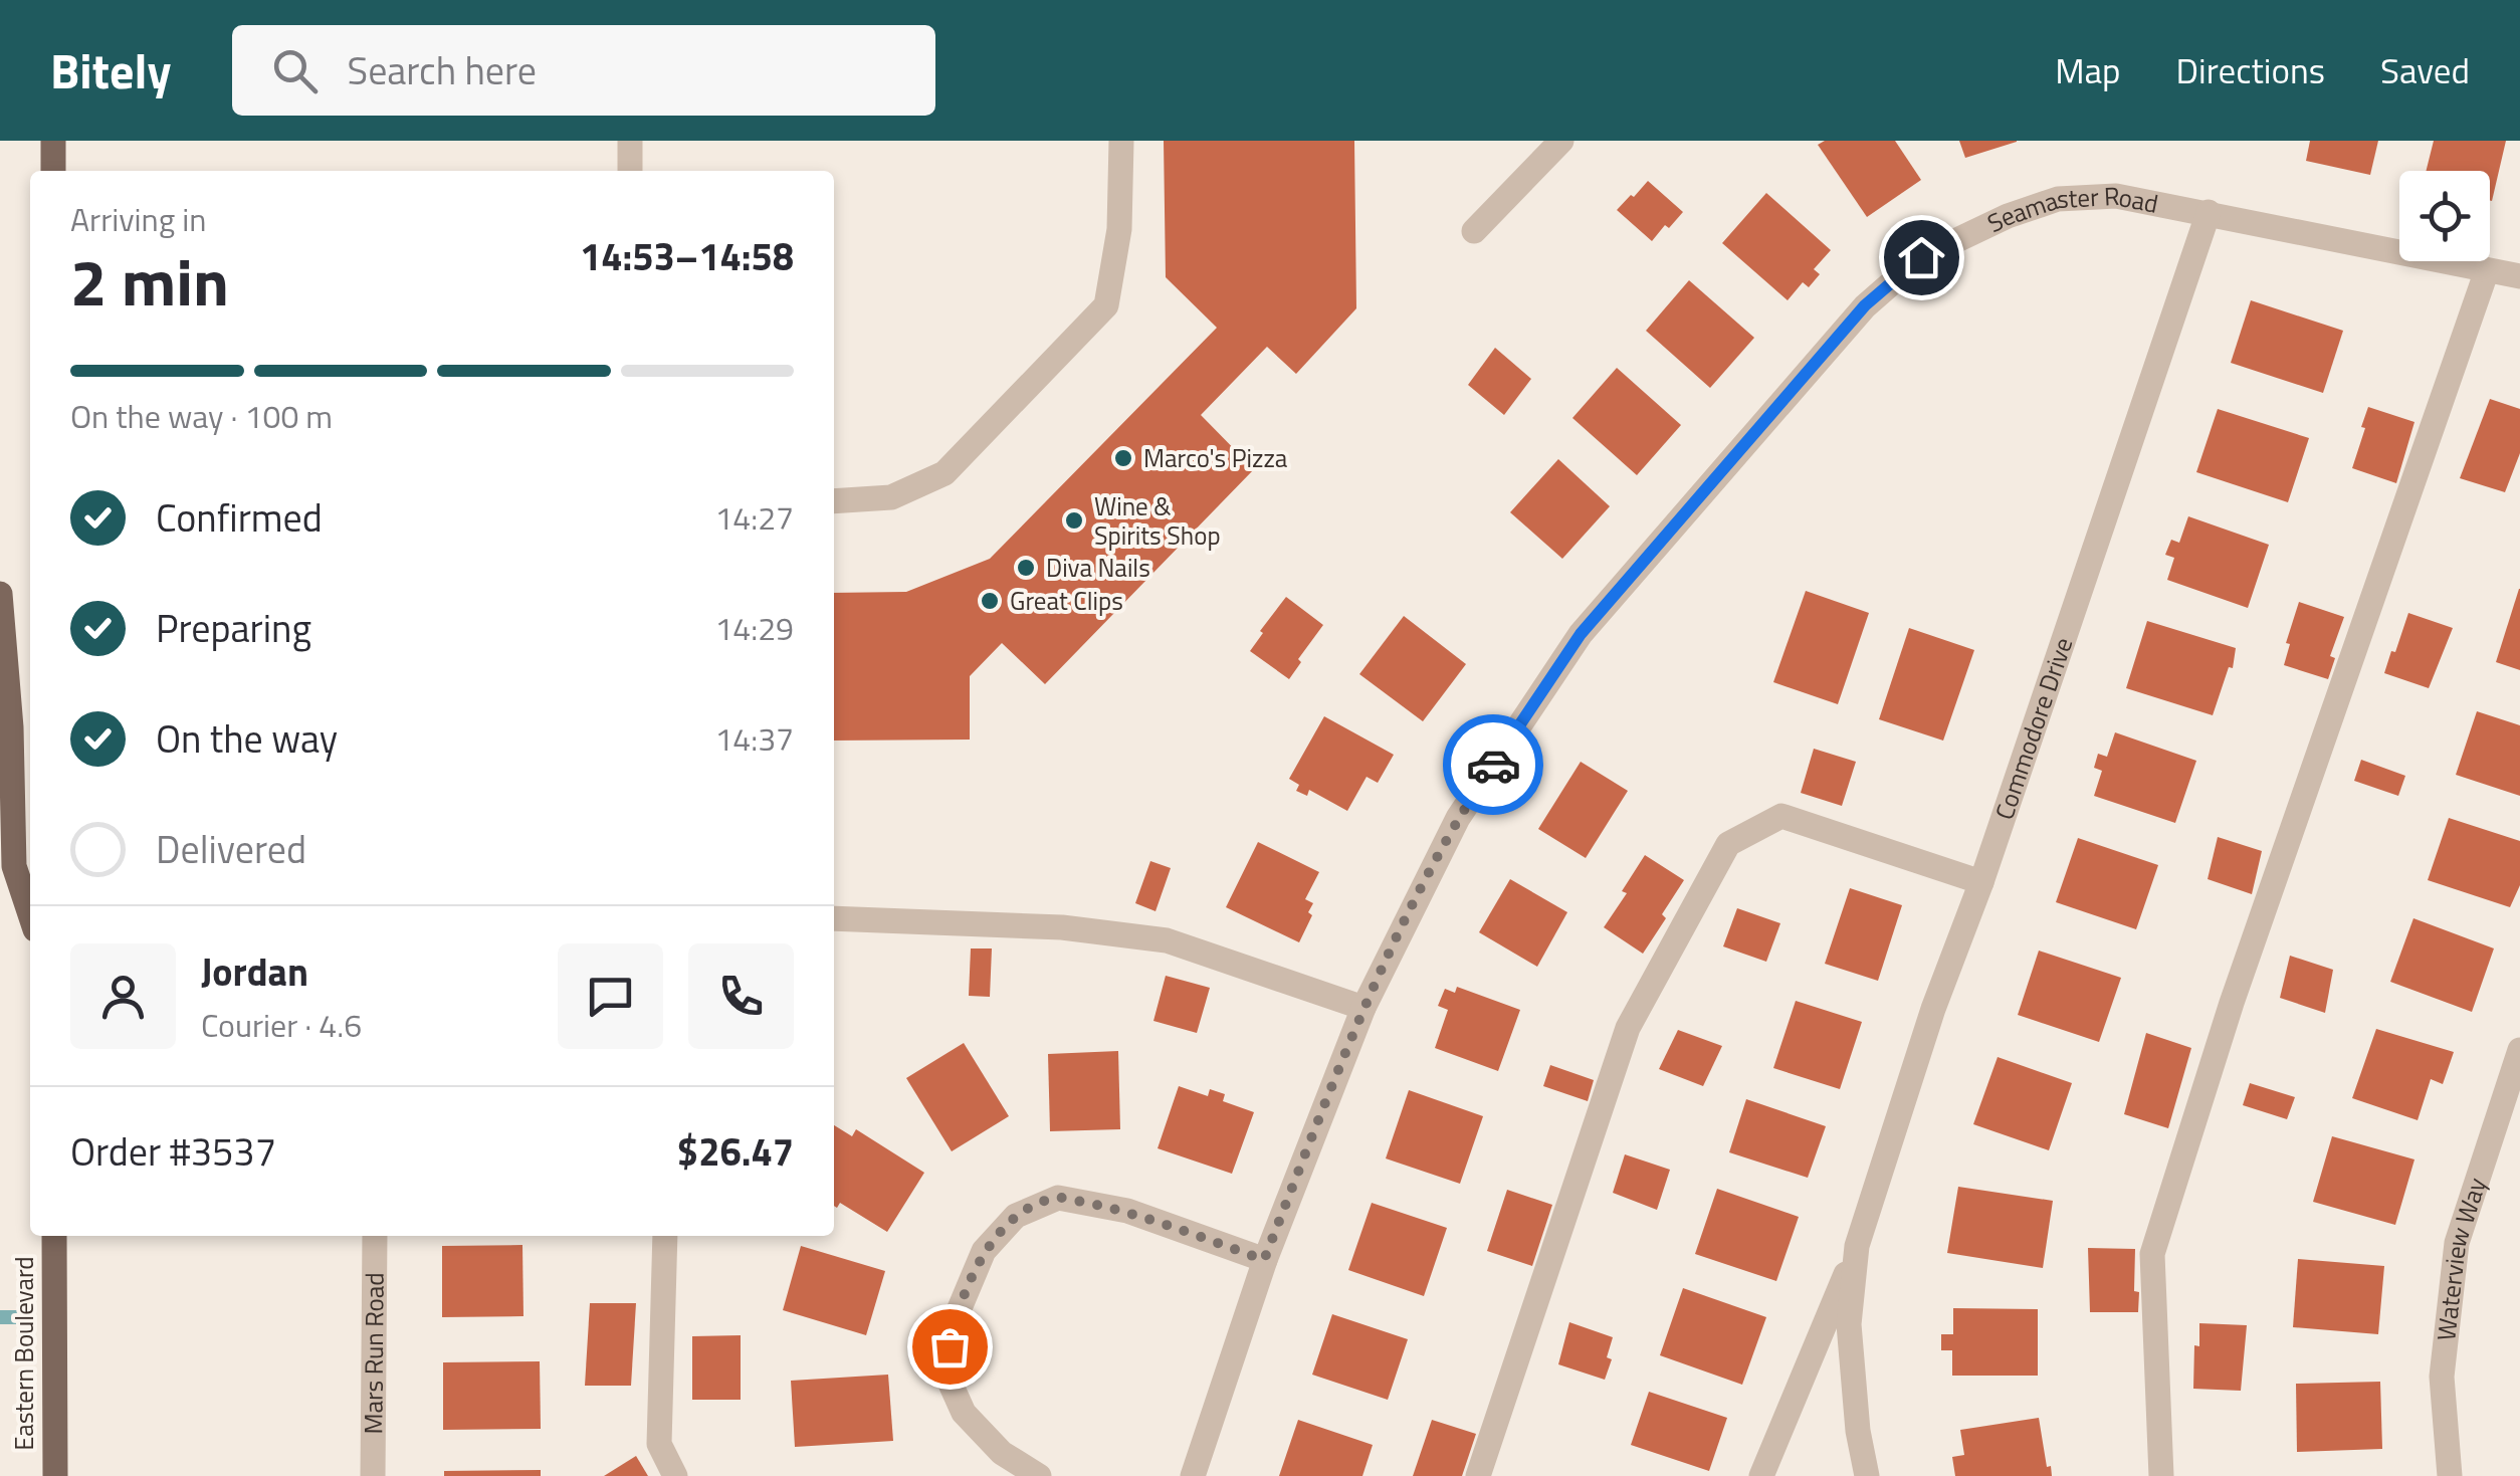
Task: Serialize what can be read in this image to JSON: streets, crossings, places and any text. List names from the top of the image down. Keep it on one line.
{"streets":{"main road":["Eastern Boulevard"],"street":["Seamaster Road","Commodore Drive","Waterview Way","Mars Run Road"]},"crossings":[["Seamaster Road","Commodore Drive"]],"places":["Marco's Pizza","Wine & Spirits Shop","Diva Nails","Great Clips"],"page":{"header":"Bitely","search":"Search here","nav":["Map","Directions","Saved"],"heading":["2 min","Arriving in","14:53–14:58"],"panel":["Jordan","Courier · 4.6","Order #3537","$26.47"],"bar":"On the way · 100 m","list":[["Confirmed","14:27"],["Preparing","14:29"],["On the way","14:37"],"Delivered"]}}
